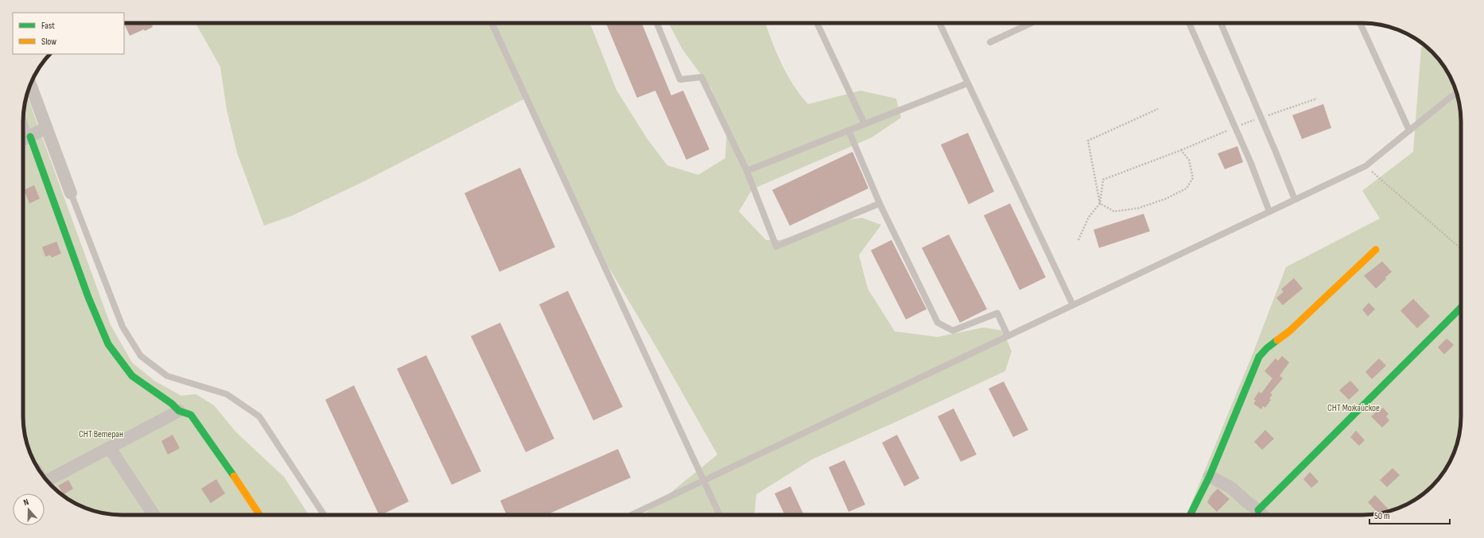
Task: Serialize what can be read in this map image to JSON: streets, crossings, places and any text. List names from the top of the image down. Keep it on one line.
{"parks":["СНТ Можайское","СНТ Ветеран"],"legend":["Fast","Slow"],"scale_bar":"50 m","north":"top"}
